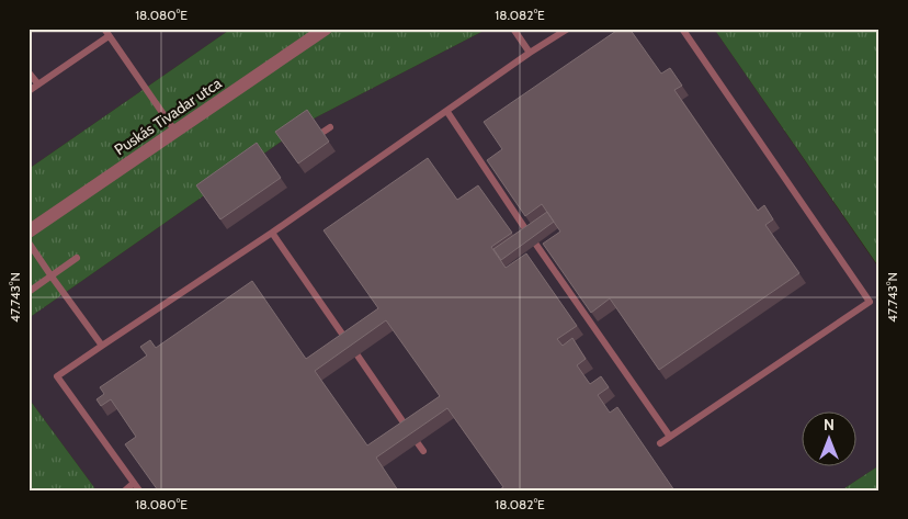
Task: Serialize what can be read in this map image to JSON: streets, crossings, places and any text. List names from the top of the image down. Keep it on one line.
{"streets":{"street":["Puskás Tivadar utca"]},"north":"top","coordinates":["18.080°E","18.082°E","47.743°N"]}
